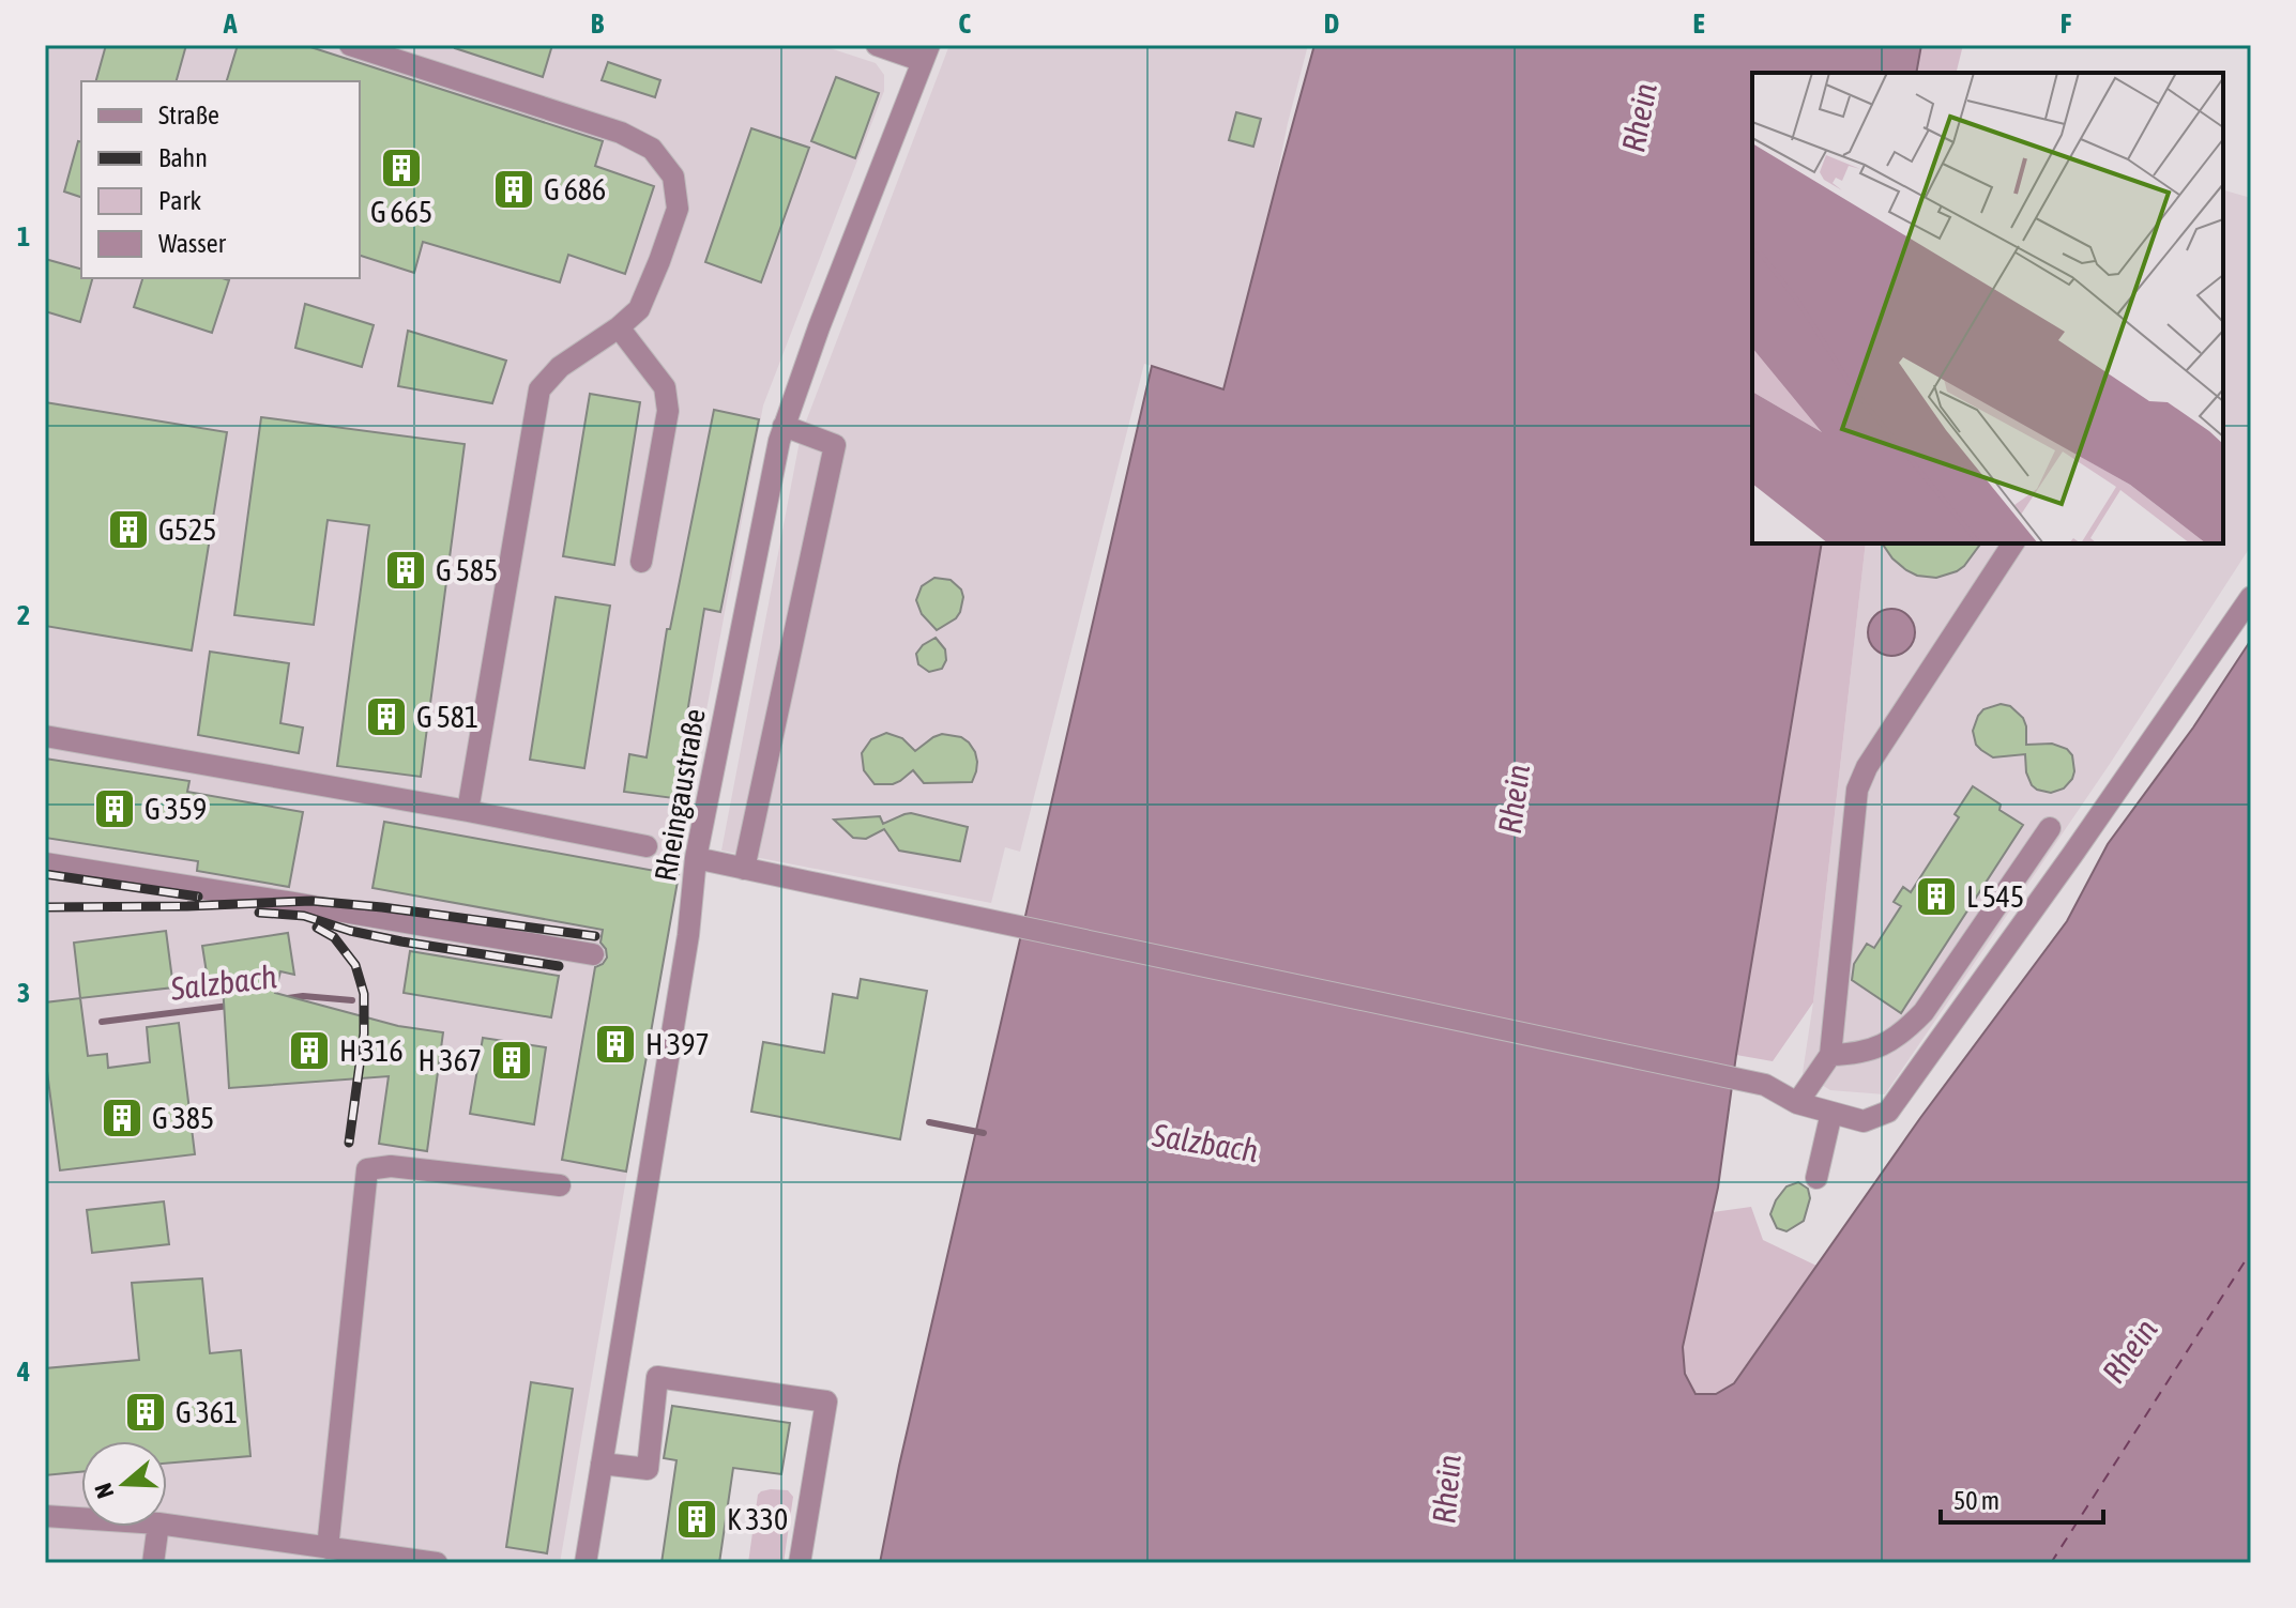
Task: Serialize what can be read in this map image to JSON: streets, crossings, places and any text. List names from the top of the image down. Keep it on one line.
{"streets":{"street":["Rheingaustraße"]},"water":["Rhein","Salzbach"],"places":{"building":["G 665","G 686","G525","G 585","G 581","G 359","L 545","H 397","H 316","H 367","G 385","G 361","K 330"]},"legend":["Straße","Bahn","Park","Wasser"],"scale_bar":"50 m","north":"left","grid":{"columns":["A","B","C","D","E","F"],"rows":["1","2","3","4"]}}
